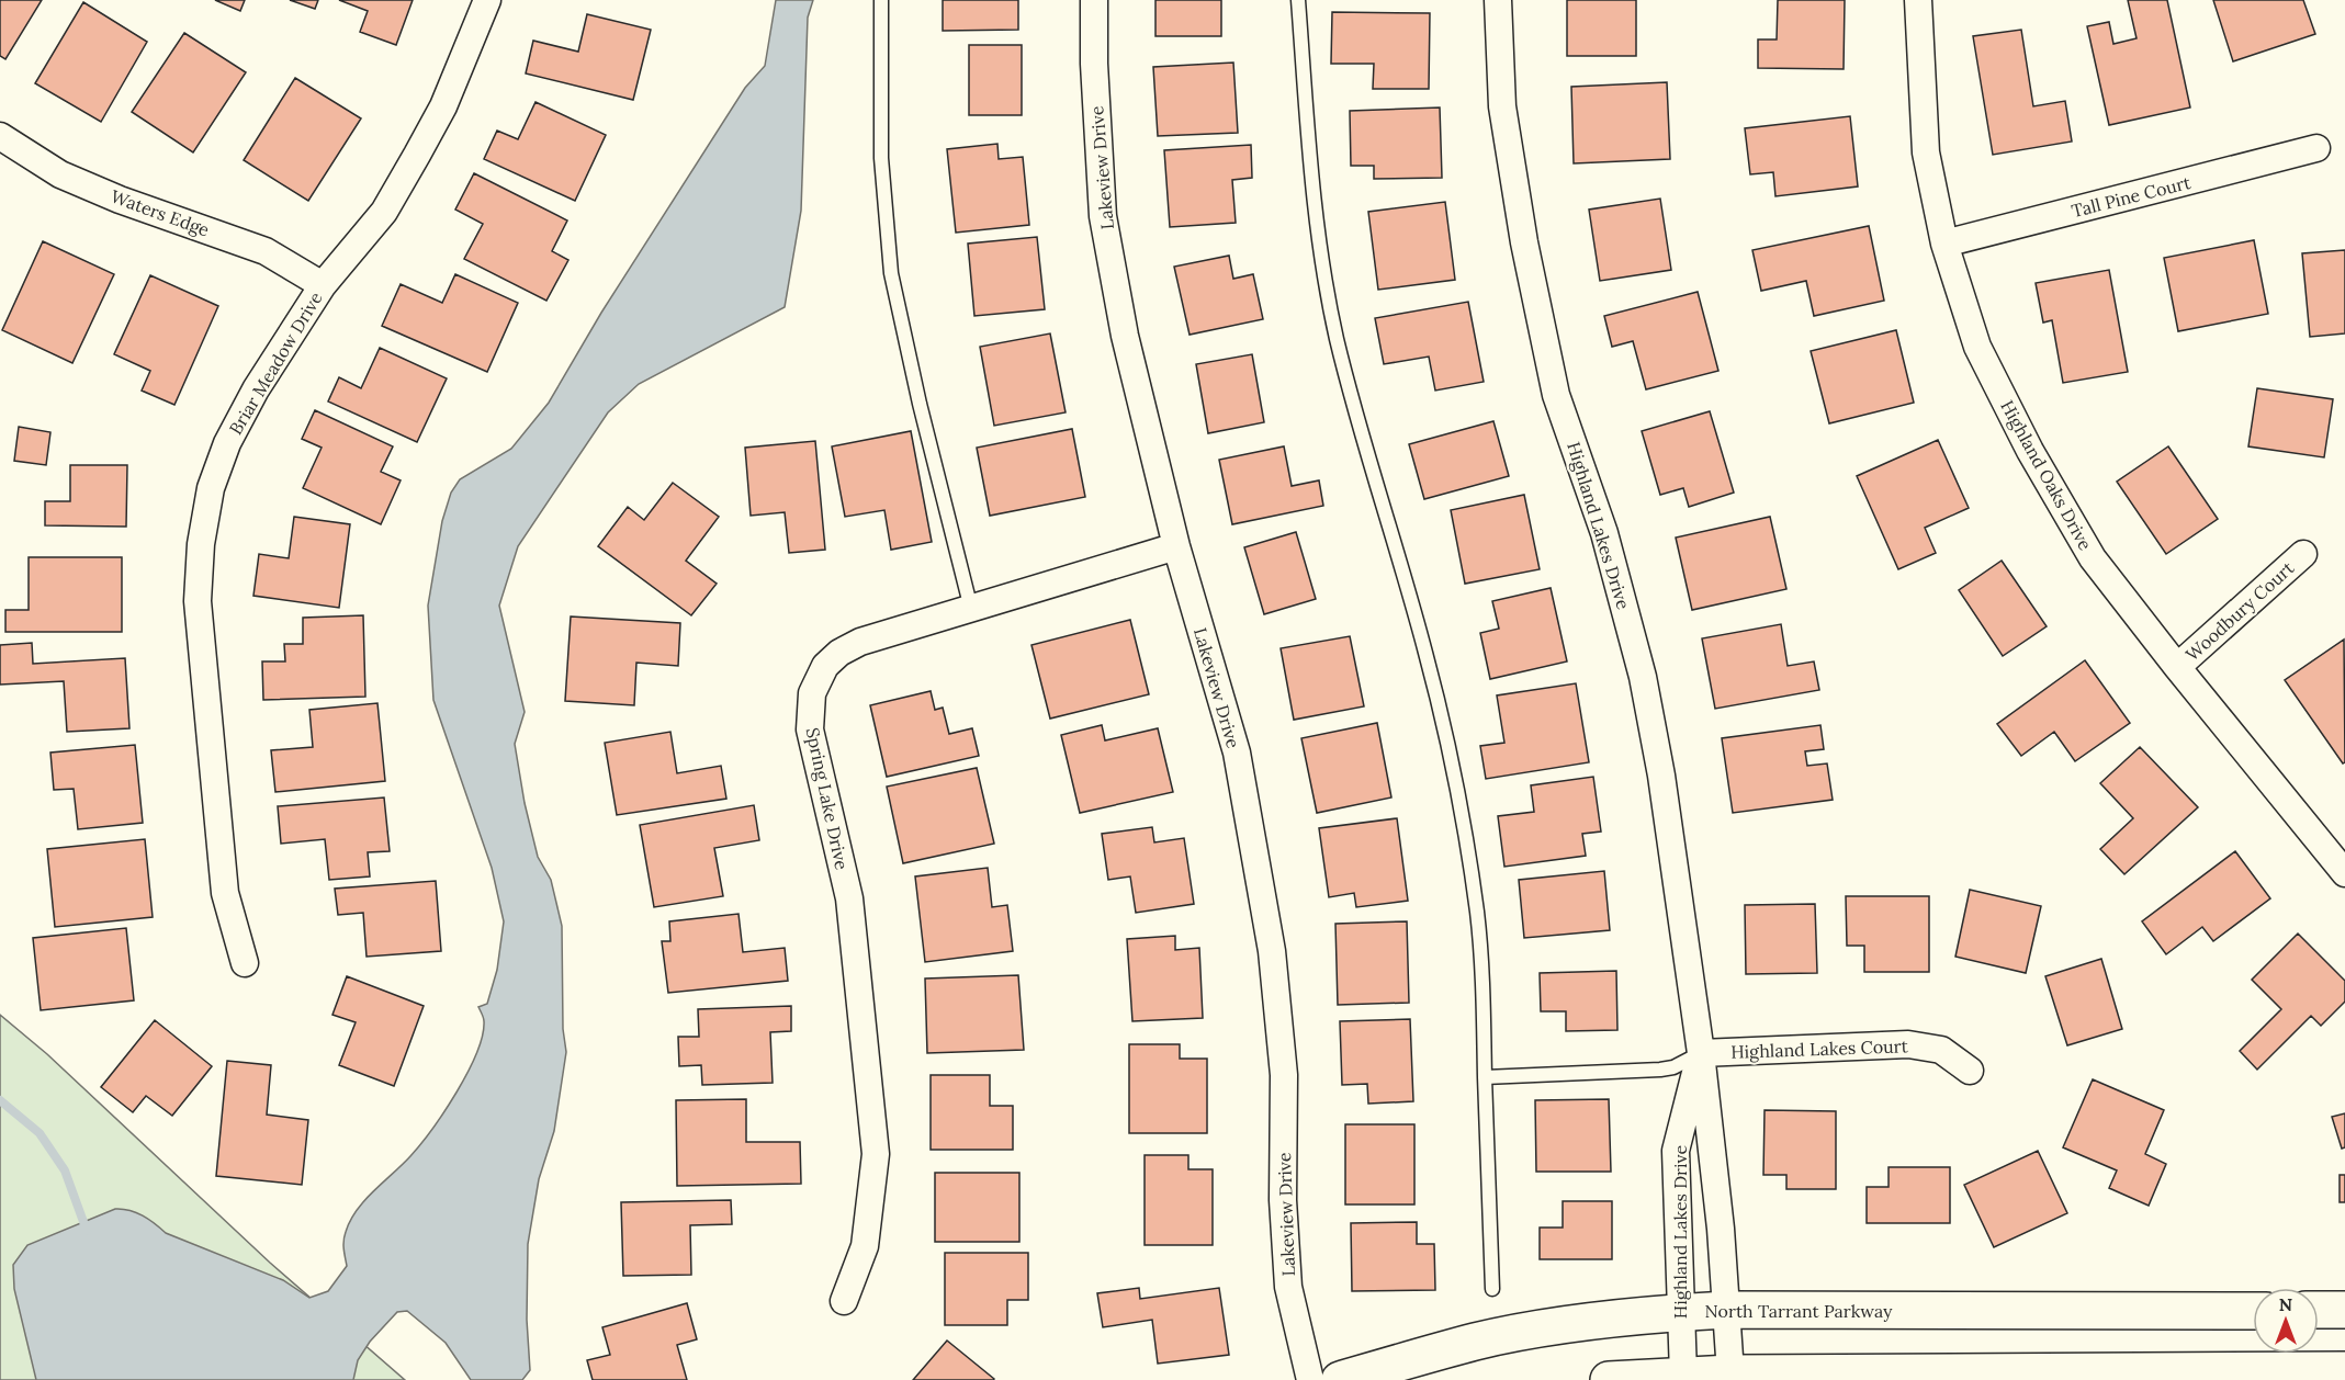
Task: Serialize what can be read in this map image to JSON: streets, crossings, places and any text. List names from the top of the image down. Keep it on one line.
{"streets":{"main road":["North Tarrant Parkway"],"street":["Lakeview Drive","Tall Pine Court","Waters Edge","Briar Meadow Drive","Highland Oaks Drive","Highland Lakes Drive","Woodbury Court","Spring Lake Drive","Highland Lakes Court"]},"crossings":[["Lakeview Drive","Spring Lake Drive"],["Tall Pine Court","Highland Oaks Drive"],["Waters Edge","Briar Meadow Drive"],["Highland Oaks Drive","Woodbury Court"],["Highland Lakes Drive","Highland Lakes Court"],["Highland Lakes Drive","North Tarrant Parkway"]],"north":"top"}
